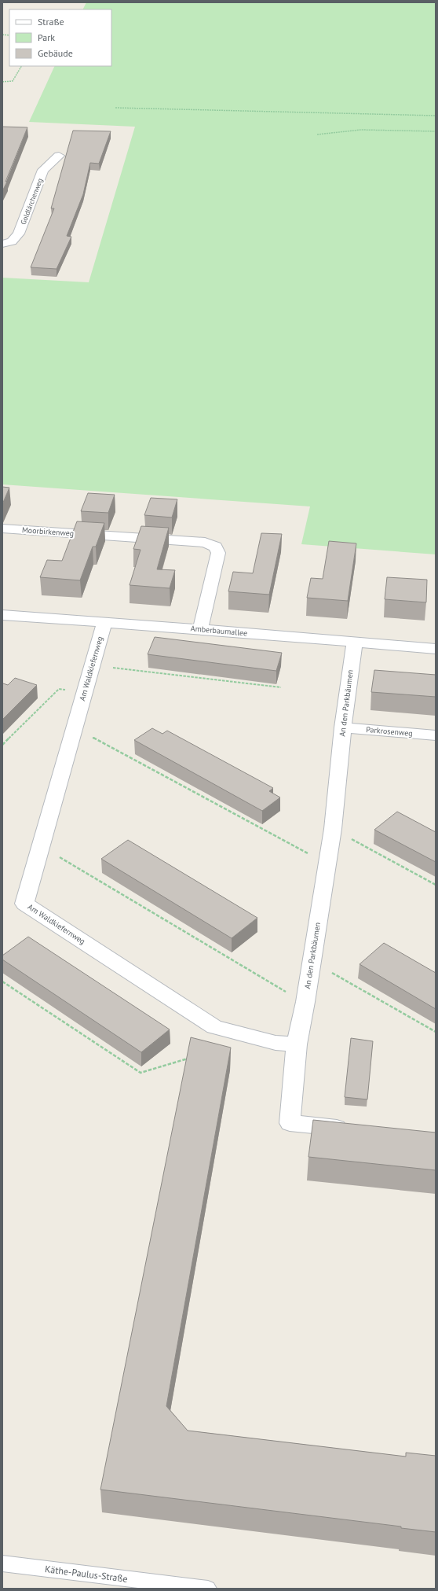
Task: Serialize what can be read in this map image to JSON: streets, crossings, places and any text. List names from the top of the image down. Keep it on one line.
{"streets":{"street":["Goldlärchenweg","Moorbirkenweg","Amberbaumallee","Am Waldkiefernweg","An den Parkbäumen","Parkrosenweg"],"lane":["Käthe-Paulus-Straße"]},"crossings":[["Moorbirkenweg","Amberbaumallee"],["Amberbaumallee","Am Waldkiefernweg"],["Amberbaumallee","An den Parkbäumen"],["Am Waldkiefernweg","An den Parkbäumen"],["An den Parkbäumen","Parkrosenweg"]],"legend":["Straße","Park","Gebäude"]}
